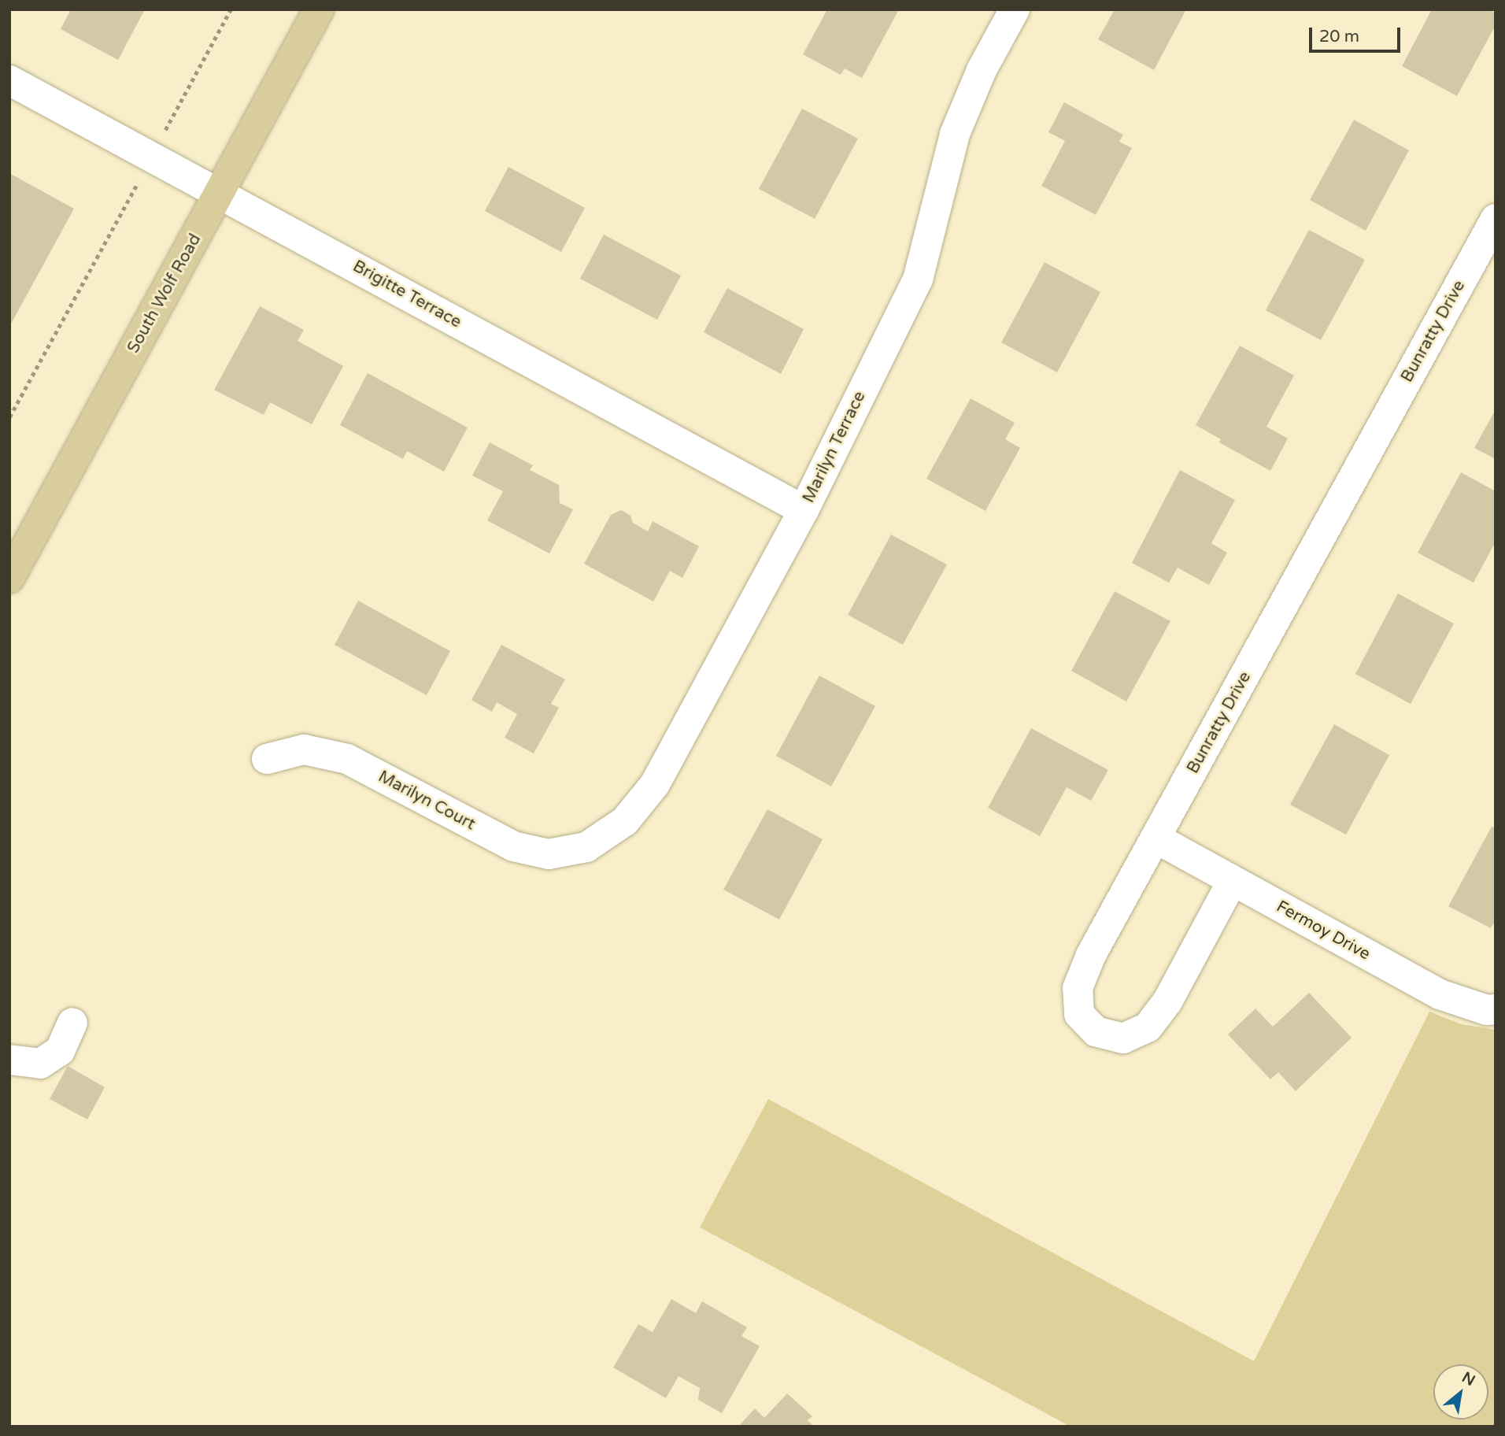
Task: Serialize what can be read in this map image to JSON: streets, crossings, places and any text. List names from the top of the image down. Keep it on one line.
{"streets":{"main road":["South Wolf Road"],"street":["Brigitte Terrace","Bunratty Drive","Marilyn Terrace","Marilyn Court","Fermoy Drive"]},"crossings":[["South Wolf Road","Brigitte Terrace"],["Brigitte Terrace","Marilyn Terrace"],["Bunratty Drive","Fermoy Drive"],["Marilyn Terrace","Marilyn Court"]],"scale_bar":"20 m","north":"top right"}
